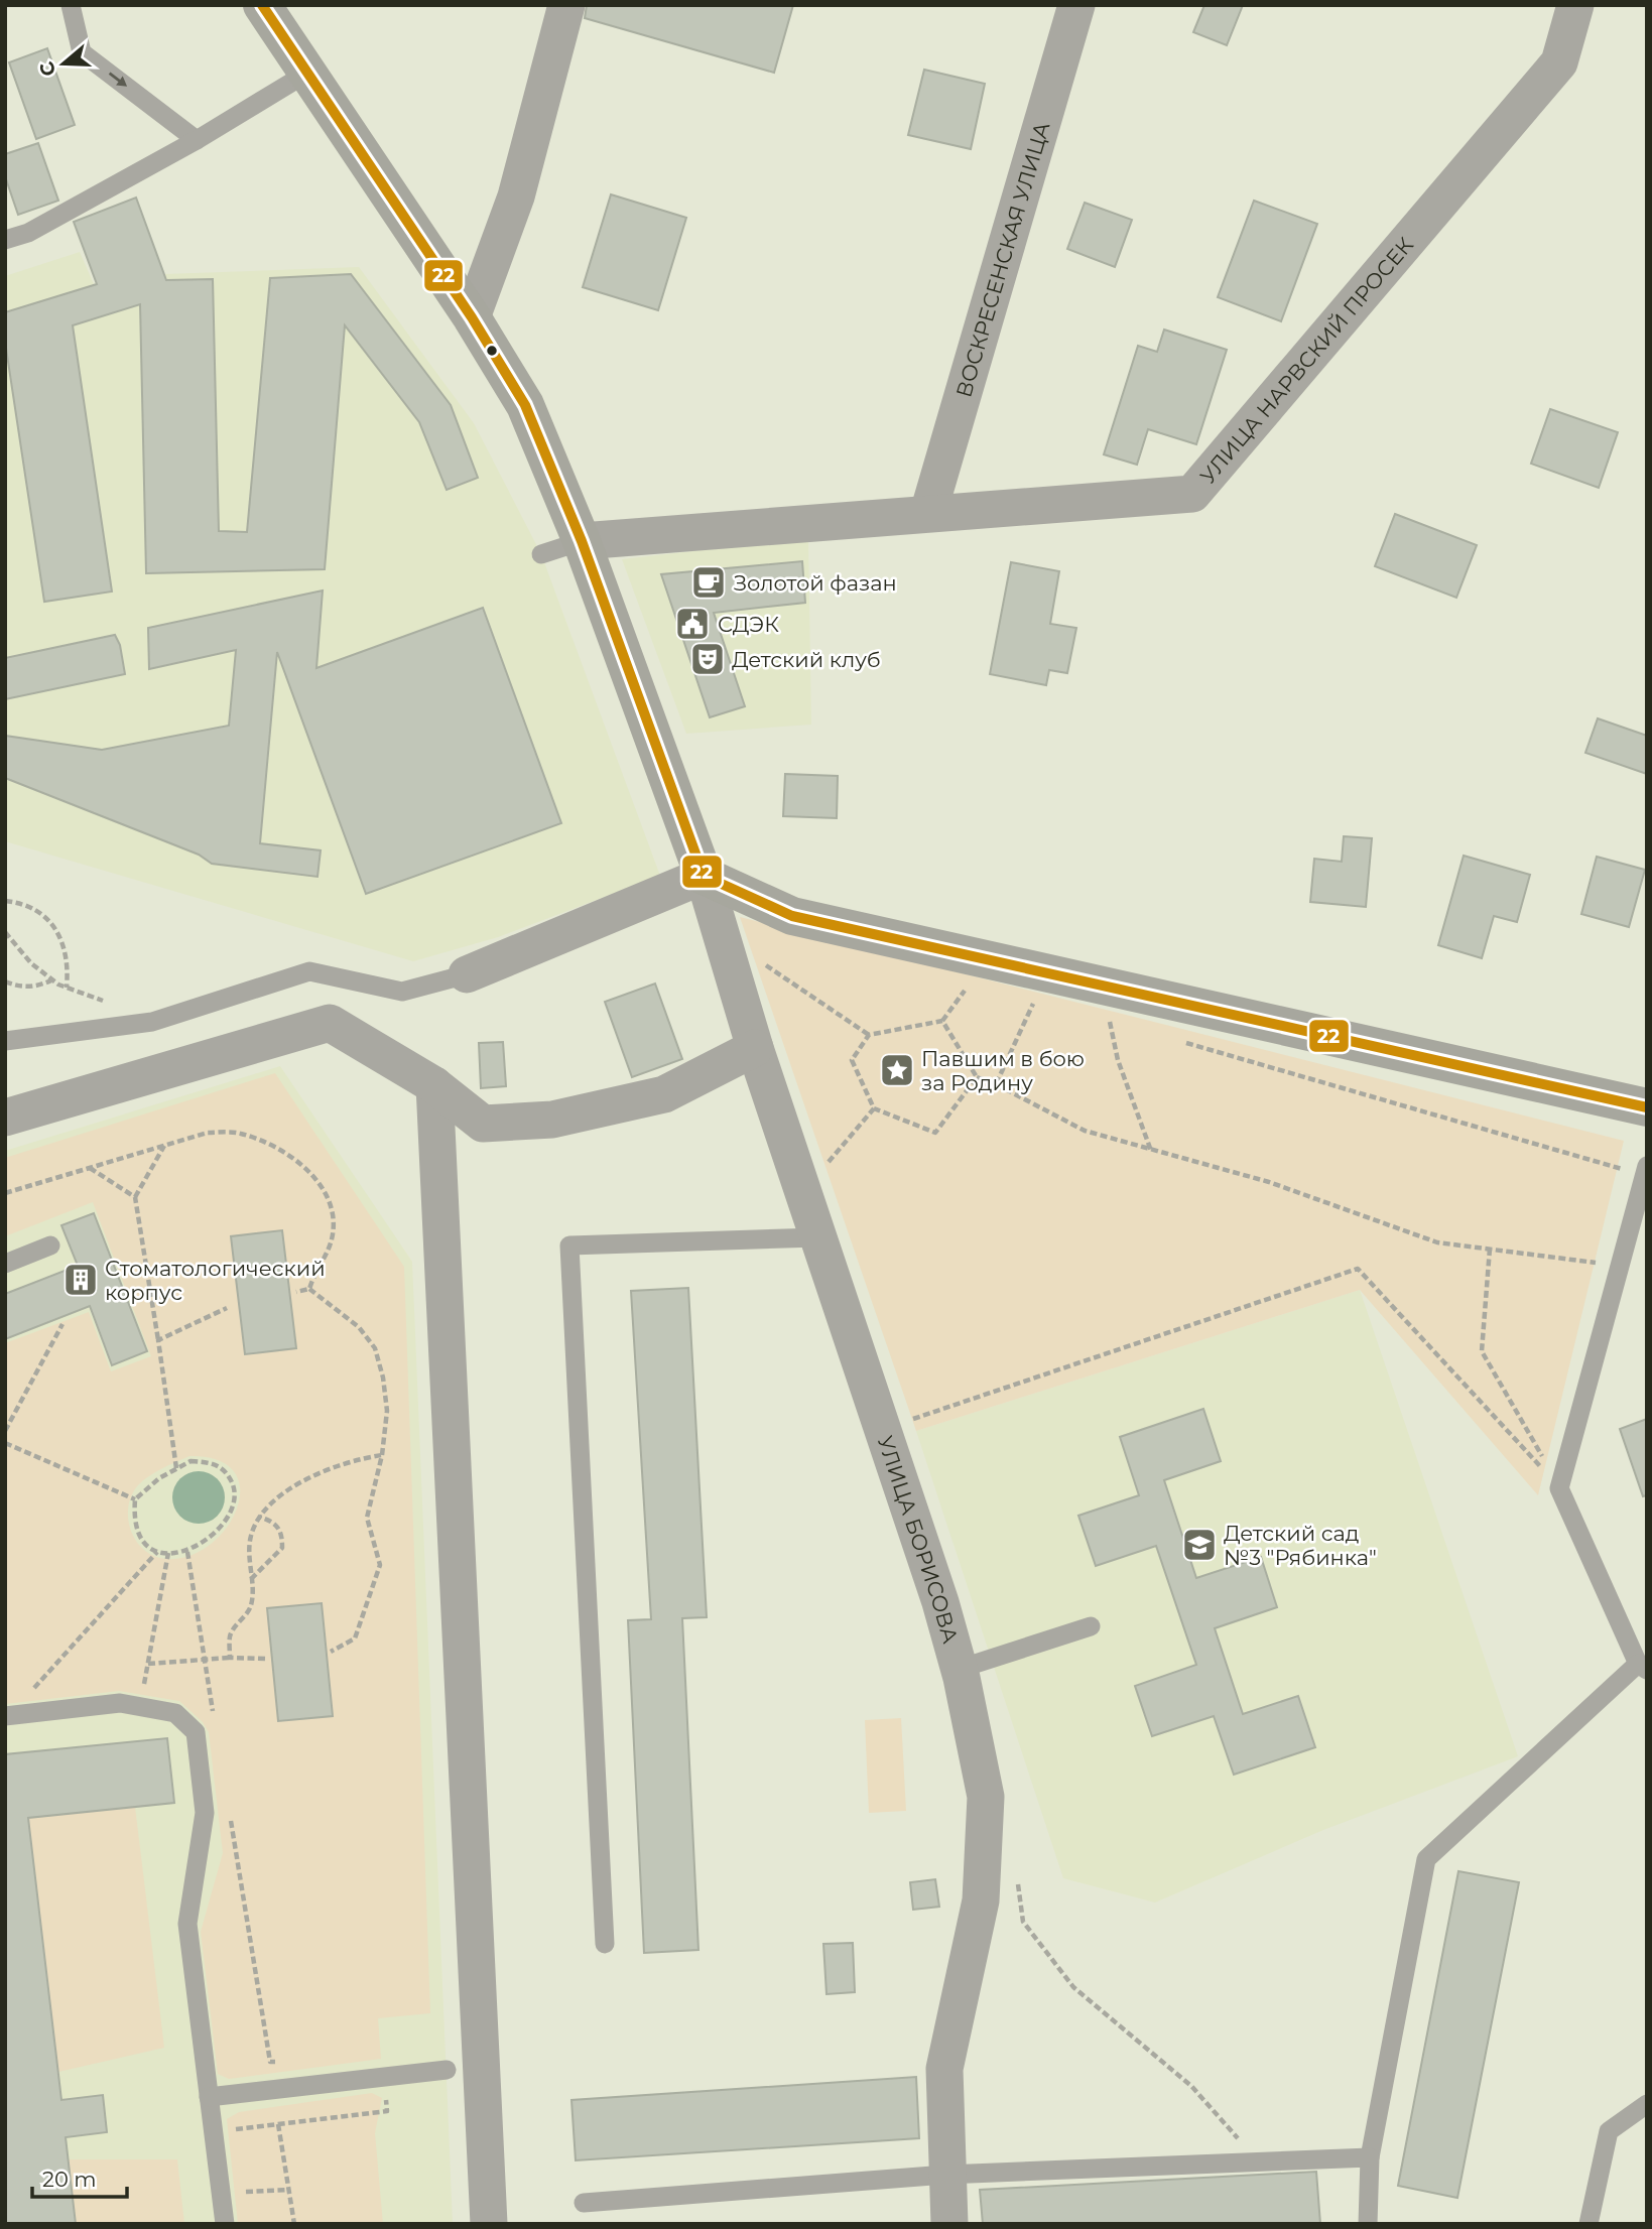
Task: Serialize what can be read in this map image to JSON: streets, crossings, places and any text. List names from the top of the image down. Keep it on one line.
{"streets":{"street":["ВОСКРЕСЕНСКАЯ УЛИЦА","УЛИЦА НАРВСКИЙ ПРОСЕК","УЛИЦА БОРИСОВА"]},"crossings":[["ВОСКРЕСЕНСКАЯ УЛИЦА","УЛИЦА НАРВСКИЙ ПРОСЕК"]],"places":{"cafe":["Золотой фазан"],"public building":["СДЭК"],"theatre":["Детский клуб"],"place":["Павшим в бою за Родину"],"building":["Стоматологический корпус"],"school or university":["Детский сад №3 \"Рябинка\""]},"lines":["transit line 22"],"scale_bar":"20 m","north":"left"}
